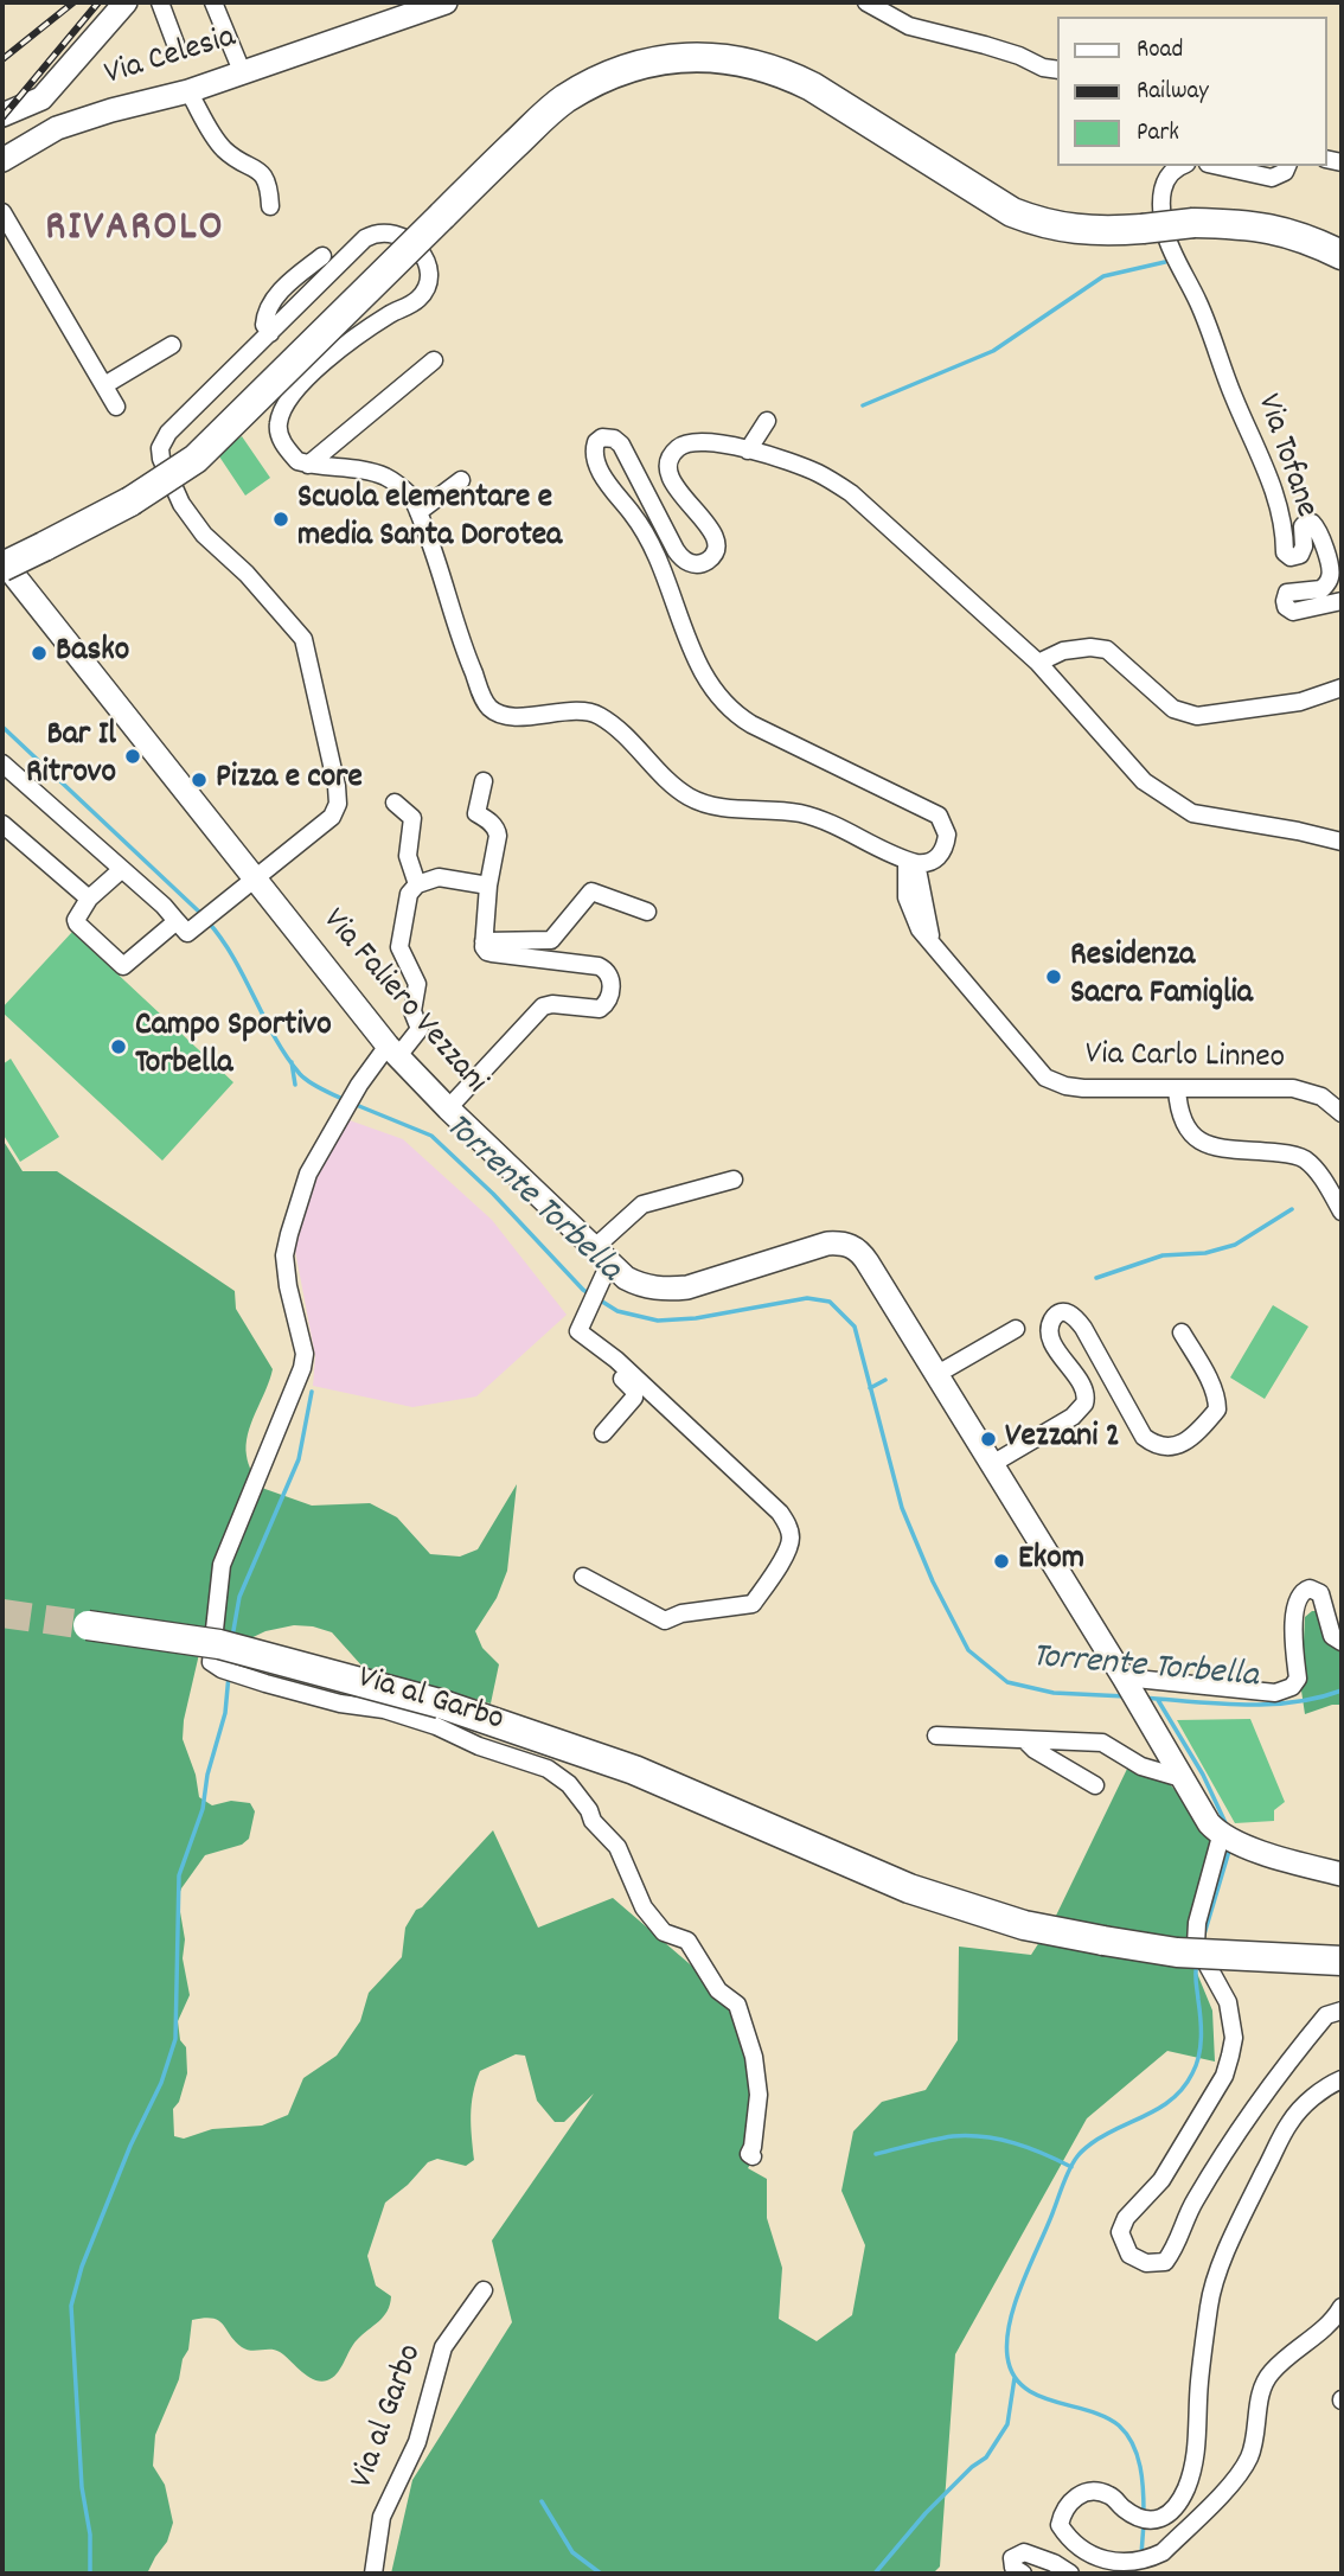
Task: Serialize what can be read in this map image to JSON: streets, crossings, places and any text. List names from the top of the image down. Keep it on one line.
{"streets":{"street":["Via Celesia","Via Tofane","Via Faliero Vezzani","Via Carlo Linneo","Via al Garbo"]},"crossings":[["Via Faliero Vezzani","Via al Garbo"]],"districts":["RIVAROLO"],"water":["Torrente Torbella"],"places":["Scuola elementare e media Santa Dorotea","Basko","Bar Il Ritrovo","Pizza e core","Residenza Sacra Famiglia","Campo Sportivo Torbella","Vezzani 2","Ekom"],"legend":["Road","Railway","Park"]}
